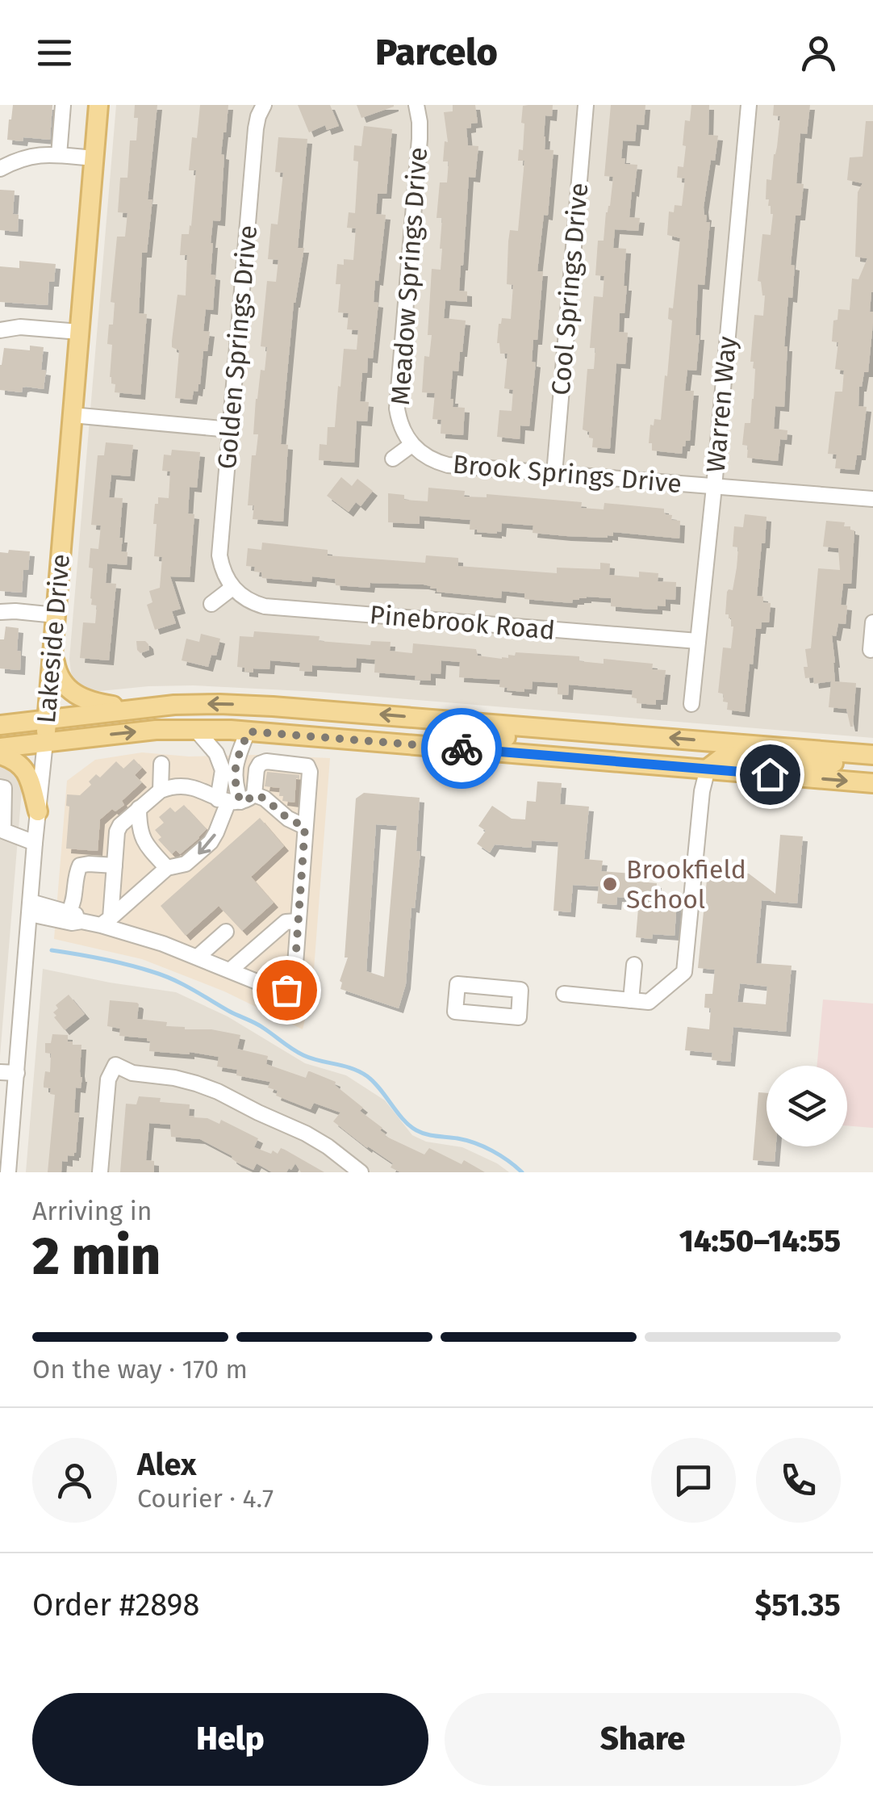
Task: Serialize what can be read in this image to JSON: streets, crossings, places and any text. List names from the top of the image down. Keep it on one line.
{"streets":{"main road":["Lakeside Drive"],"street":["Meadow Springs Drive","Cool Springs Drive","Golden Springs Drive","Warren Way","Brook Springs Drive","Pinebrook Road"]},"crossings":[["Meadow Springs Drive","Brook Springs Drive"],["Cool Springs Drive","Brook Springs Drive"],["Golden Springs Drive","Pinebrook Road"],["Warren Way","Brook Springs Drive"],["Warren Way","Pinebrook Road"]],"places":["Brookfield School"],"page":{"header":"Parcelo","heading":["2 min","Arriving in","14:50–14:55"],"panel":["Alex","Courier · 4.7","Order #2898","$51.35"],"bar":"On the way · 170 m","buttons":["Help","Share"]}}
